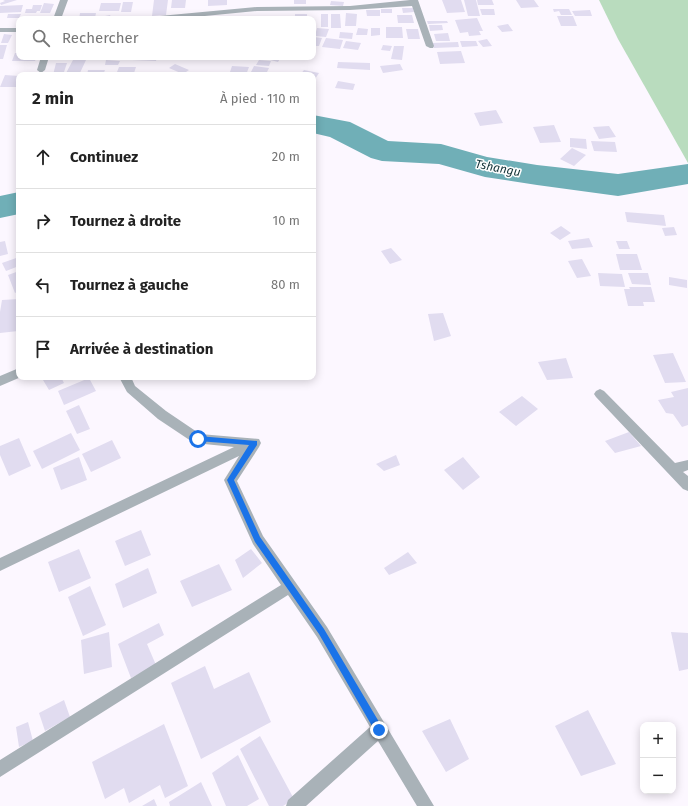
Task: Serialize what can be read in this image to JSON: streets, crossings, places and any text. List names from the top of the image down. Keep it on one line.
{"water":["Tshangu"],"page":{"search":"Rechercher","heading":["2 min","À pied · 110 m"],"list":[["Continuez","20 m"],["Tournez à droite","10 m"],["Tournez à gauche","80 m"],"Arrivée à destination"],"map_buttons":["+","−"]}}
